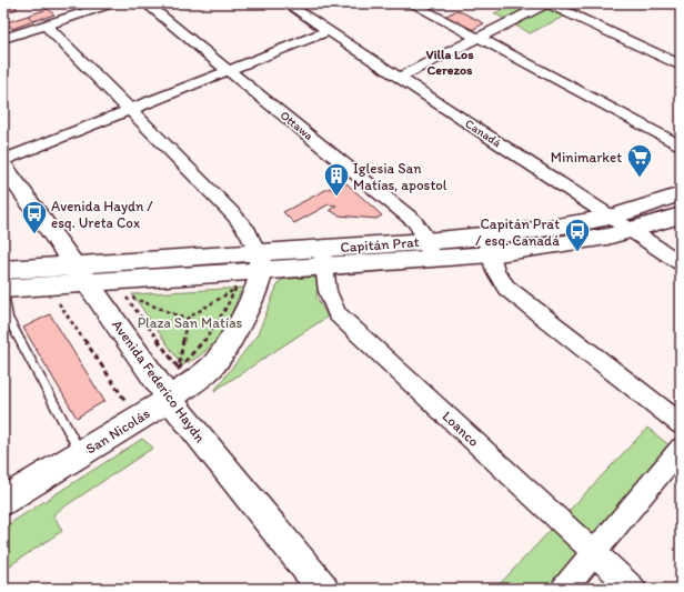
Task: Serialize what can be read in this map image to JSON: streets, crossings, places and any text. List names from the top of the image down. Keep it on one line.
{"streets":{"street":["Ottawa","Canadá","Capitán Prat","Avenida Federico Haydn","Loanco","San Nicolás"]},"crossings":[["Ottawa","Capitán Prat"],["Canadá","Capitán Prat"],["Capitán Prat","Avenida Federico Haydn"],["Capitán Prat","Loanco"],["Capitán Prat","San Nicolás"],["Avenida Federico Haydn","San Nicolás"]],"districts":["Villa Los Cerezos"],"parks":["Plaza San Matías"],"places":{"supermarket":["Minimarket"],"building":["Iglesia San Matías, apostol"],"bus stop":["Avenida Haydn / esq. Ureta Cox","Capitán Prat / esq. Canadá"]}}
